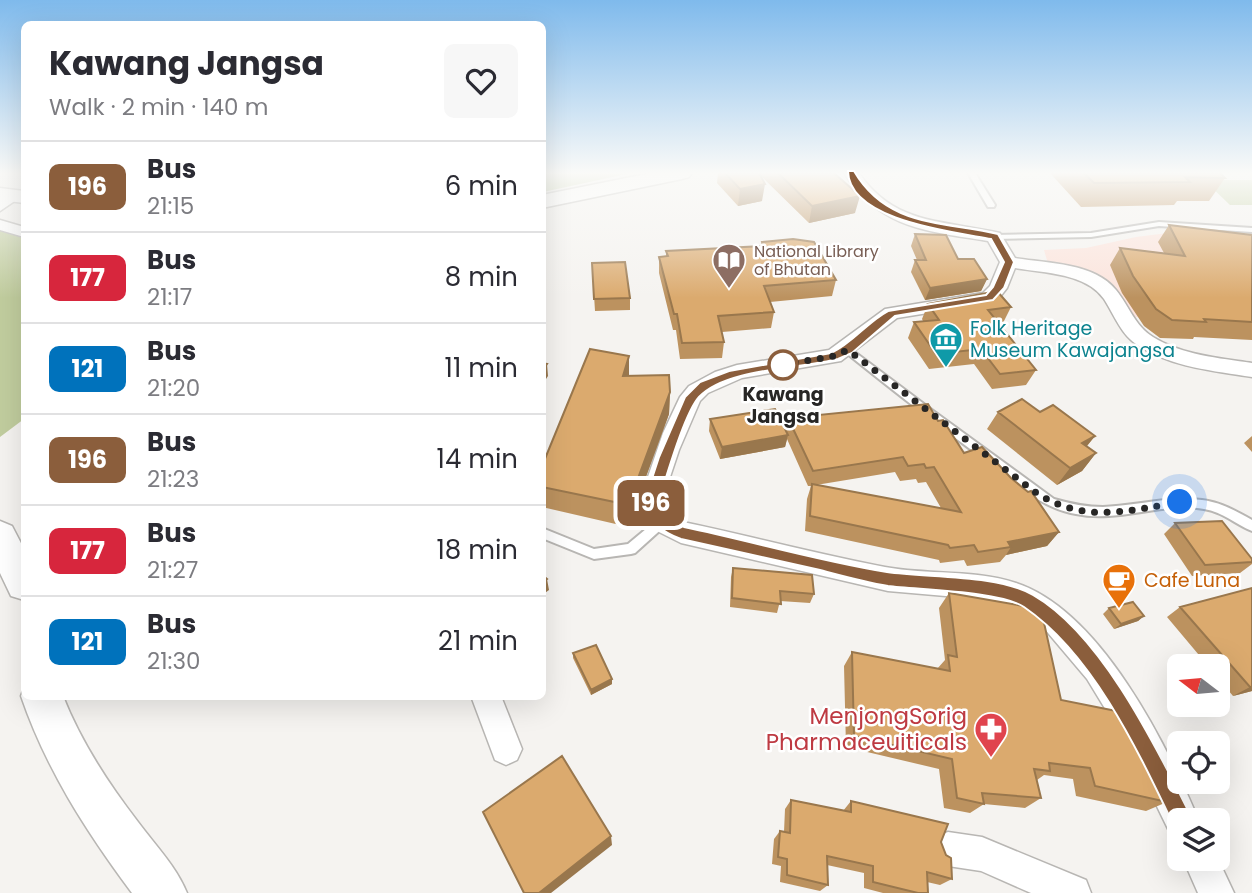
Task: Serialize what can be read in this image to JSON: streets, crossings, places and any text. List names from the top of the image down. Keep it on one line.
{"places":{"library":["National Library of Bhutan"],"other":["Kawang Jangsa"],"museum":["Folk Heritage Museum Kawajangsa"],"cafe":["Cafe Luna"],"pharmacy":["MenjongSorig Pharmaceuiticals"]},"lines":["bus line 196"],"north":"left","page":{"on_map":"196","heading":["Kawang Jangsa","Walk · 2 min · 140 m"],"list":[{"mark":"196","name":"Bus","note":"21:15","value":"6 min"},{"mark":"177","name":"Bus","note":"21:17","value":"8 min"},{"mark":"121","name":"Bus","note":"21:20","value":"11 min"},{"mark":"196","name":"Bus","note":"21:23","value":"14 min"},{"mark":"177","name":"Bus","note":"21:27","value":"18 min"},{"mark":"121","name":"Bus","note":"21:30","value":"21 min"}]}}
